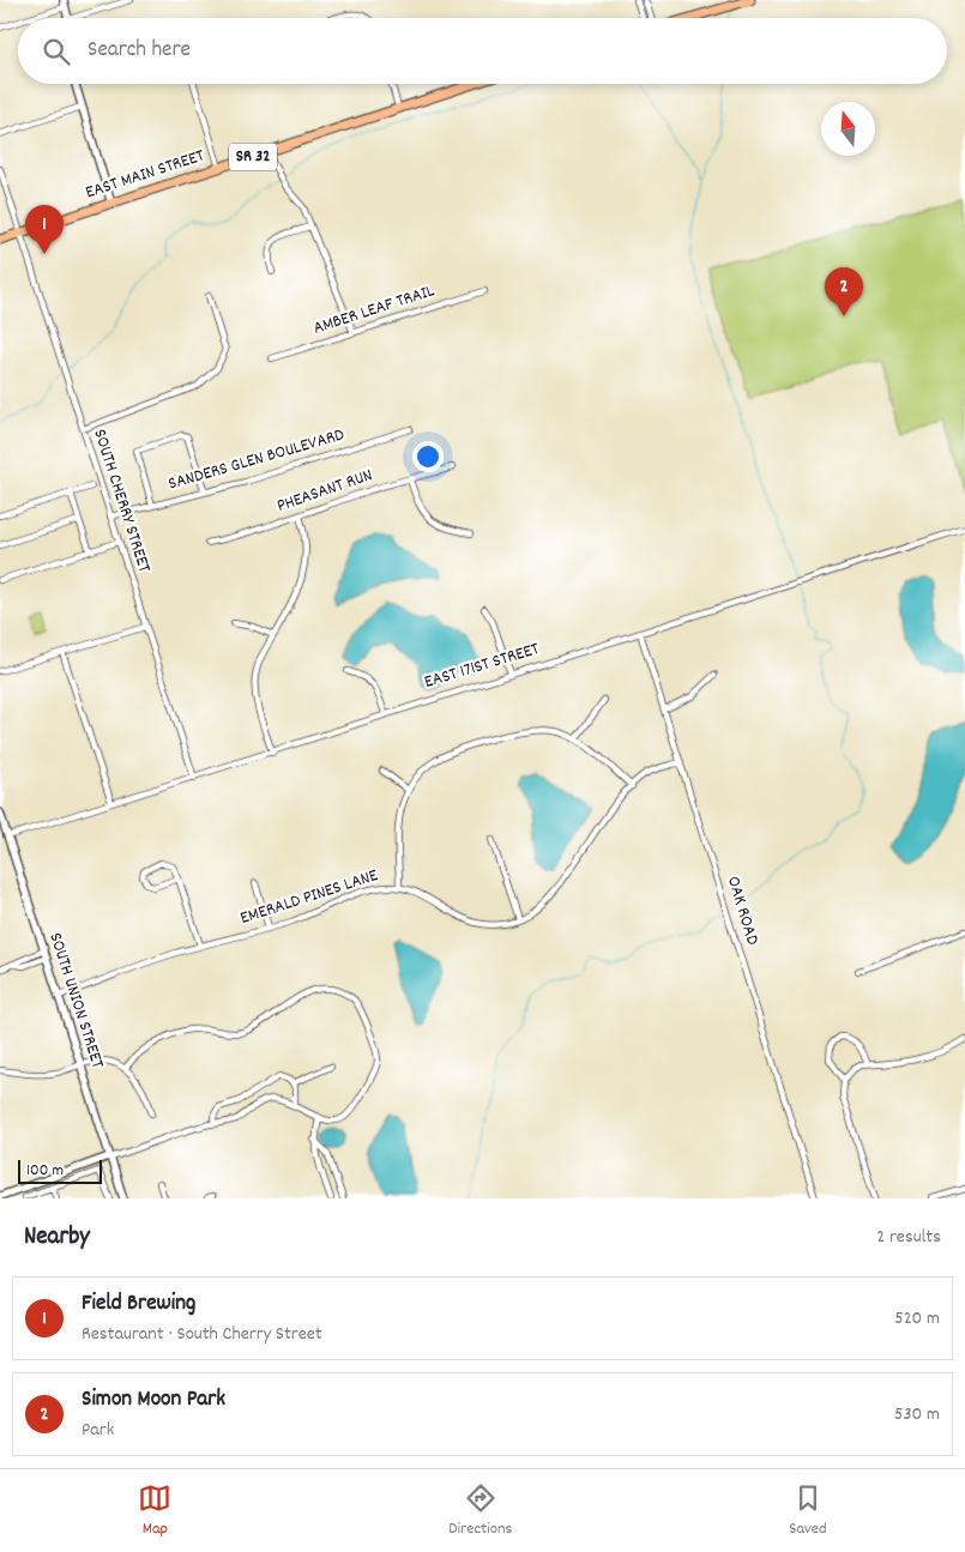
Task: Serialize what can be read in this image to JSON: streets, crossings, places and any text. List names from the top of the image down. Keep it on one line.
{"streets":{"main road":["SR 32","EAST MAIN STREET"],"street":["AMBER LEAF TRAIL","SANDERS GLEN BOULEVARD","PHEASANT RUN","SOUTH CHERRY STREET","EAST 171ST STREET","EMERALD PINES LANE","OAK ROAD","SOUTH UNION STREET"]},"crossings":[["EAST MAIN STREET","SOUTH CHERRY STREET"],["SANDERS GLEN BOULEVARD","SOUTH CHERRY STREET"],["SOUTH CHERRY STREET","EAST 171ST STREET"],["EAST 171ST STREET","OAK ROAD"],["EAST 171ST STREET","SOUTH UNION STREET"],["EMERALD PINES LANE","OAK ROAD"],["EMERALD PINES LANE","SOUTH UNION STREET"]],"scale_bar":"100 m","north":"top","page":{"search":"Search here","pins":["1","2"],"scale":"100 m","heading":["Nearby","2 results"],"list":[{"mark":"1","name":"Field Brewing","note":"Restaurant · South Cherry Street","value":"520 m"},{"mark":"2","name":"Simon Moon Park","note":"Park","value":"530 m"}],"nav":["Map","Directions","Saved"]}}
